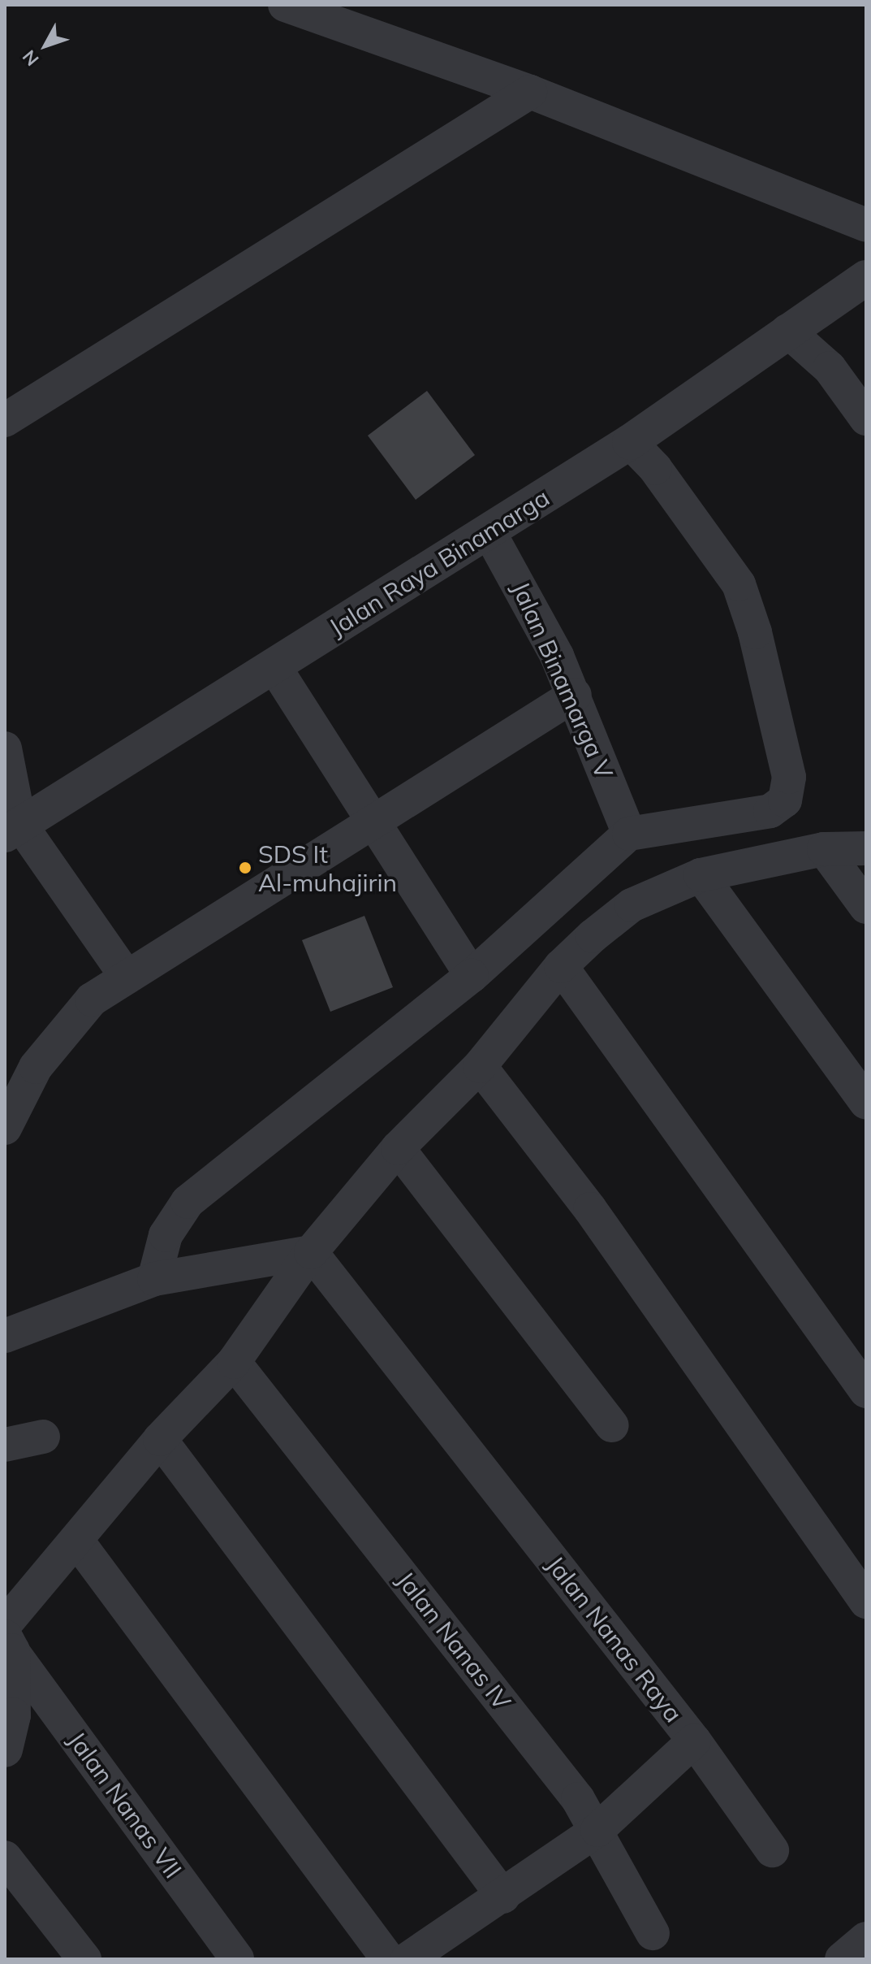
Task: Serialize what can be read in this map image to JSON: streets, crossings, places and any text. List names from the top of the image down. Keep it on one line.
{"streets":{"street":["Jalan Raya Binamarga","Jalan Binamarga V","Jalan Nanas Raya","Jalan Nanas IV","Jalan Nanas VII"]},"crossings":[["Jalan Raya Binamarga","Jalan Binamarga V"],["Jalan Nanas Raya","Jalan Nanas IV"]],"places":["SDS It Al-muhajirin"],"north":"bottom left"}
